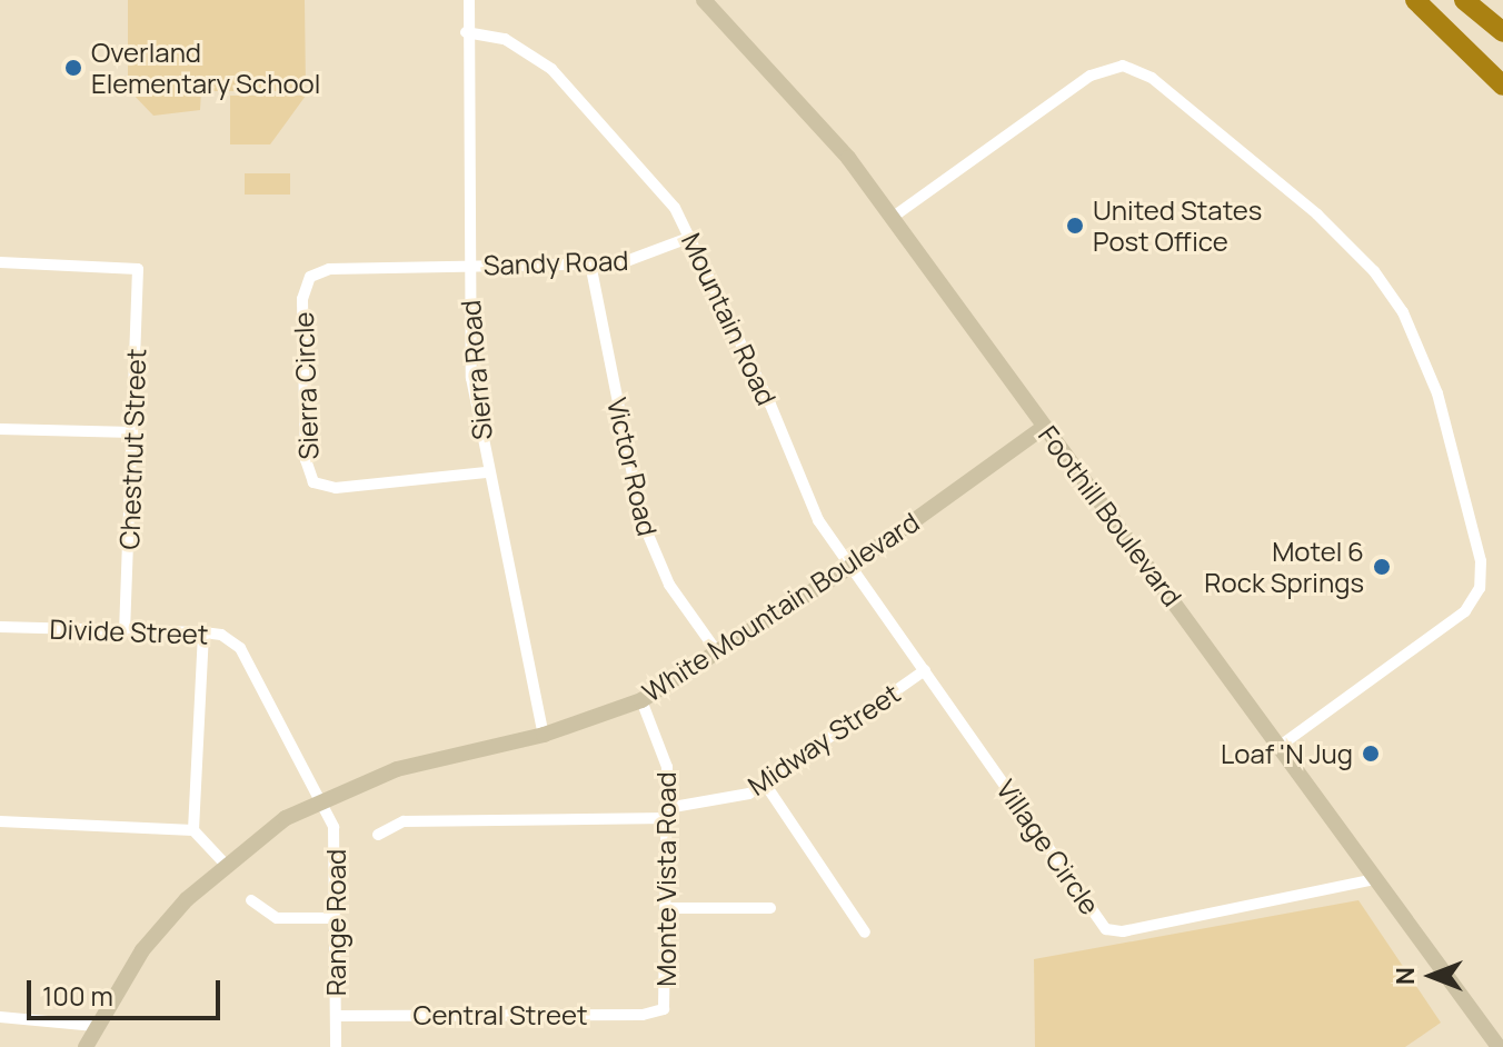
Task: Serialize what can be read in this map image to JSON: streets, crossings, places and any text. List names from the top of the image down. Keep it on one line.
{"streets":{"main road":["Foothill Boulevard","White Mountain Boulevard"],"street":["Sandy Road","Mountain Road","Sierra Road","Sierra Circle","Chestnut Street","Victor Road","Divide Street","Midway Street","Village Circle","Monte Vista Road","Range Road","Central Street"]},"crossings":[["Sandy Road","Mountain Road"],["Sandy Road","Sierra Road"],["Sandy Road","Sierra Circle"],["Sandy Road","Victor Road"],["Mountain Road","Sierra Road"],["Mountain Road","White Mountain Boulevard"],["Mountain Road","Midway Street"],["Mountain Road","Village Circle"],["Sierra Road","Sierra Circle"],["Sierra Road","White Mountain Boulevard"],["Chestnut Street","Divide Street"],["Victor Road","White Mountain Boulevard"],["Foothill Boulevard","White Mountain Boulevard"],["Foothill Boulevard","Village Circle"],["White Mountain Boulevard","Divide Street"],["White Mountain Boulevard","Monte Vista Road"],["White Mountain Boulevard","Range Road"],["Divide Street","Range Road"],["Midway Street","Village Circle"],["Midway Street","Monte Vista Road"],["Monte Vista Road","Central Street"],["Range Road","Central Street"]],"places":["Overland Elementary School","United States Post Office","Motel 6 Rock Springs","Loaf 'N Jug"],"scale_bar":"100 m","north":"left"}
